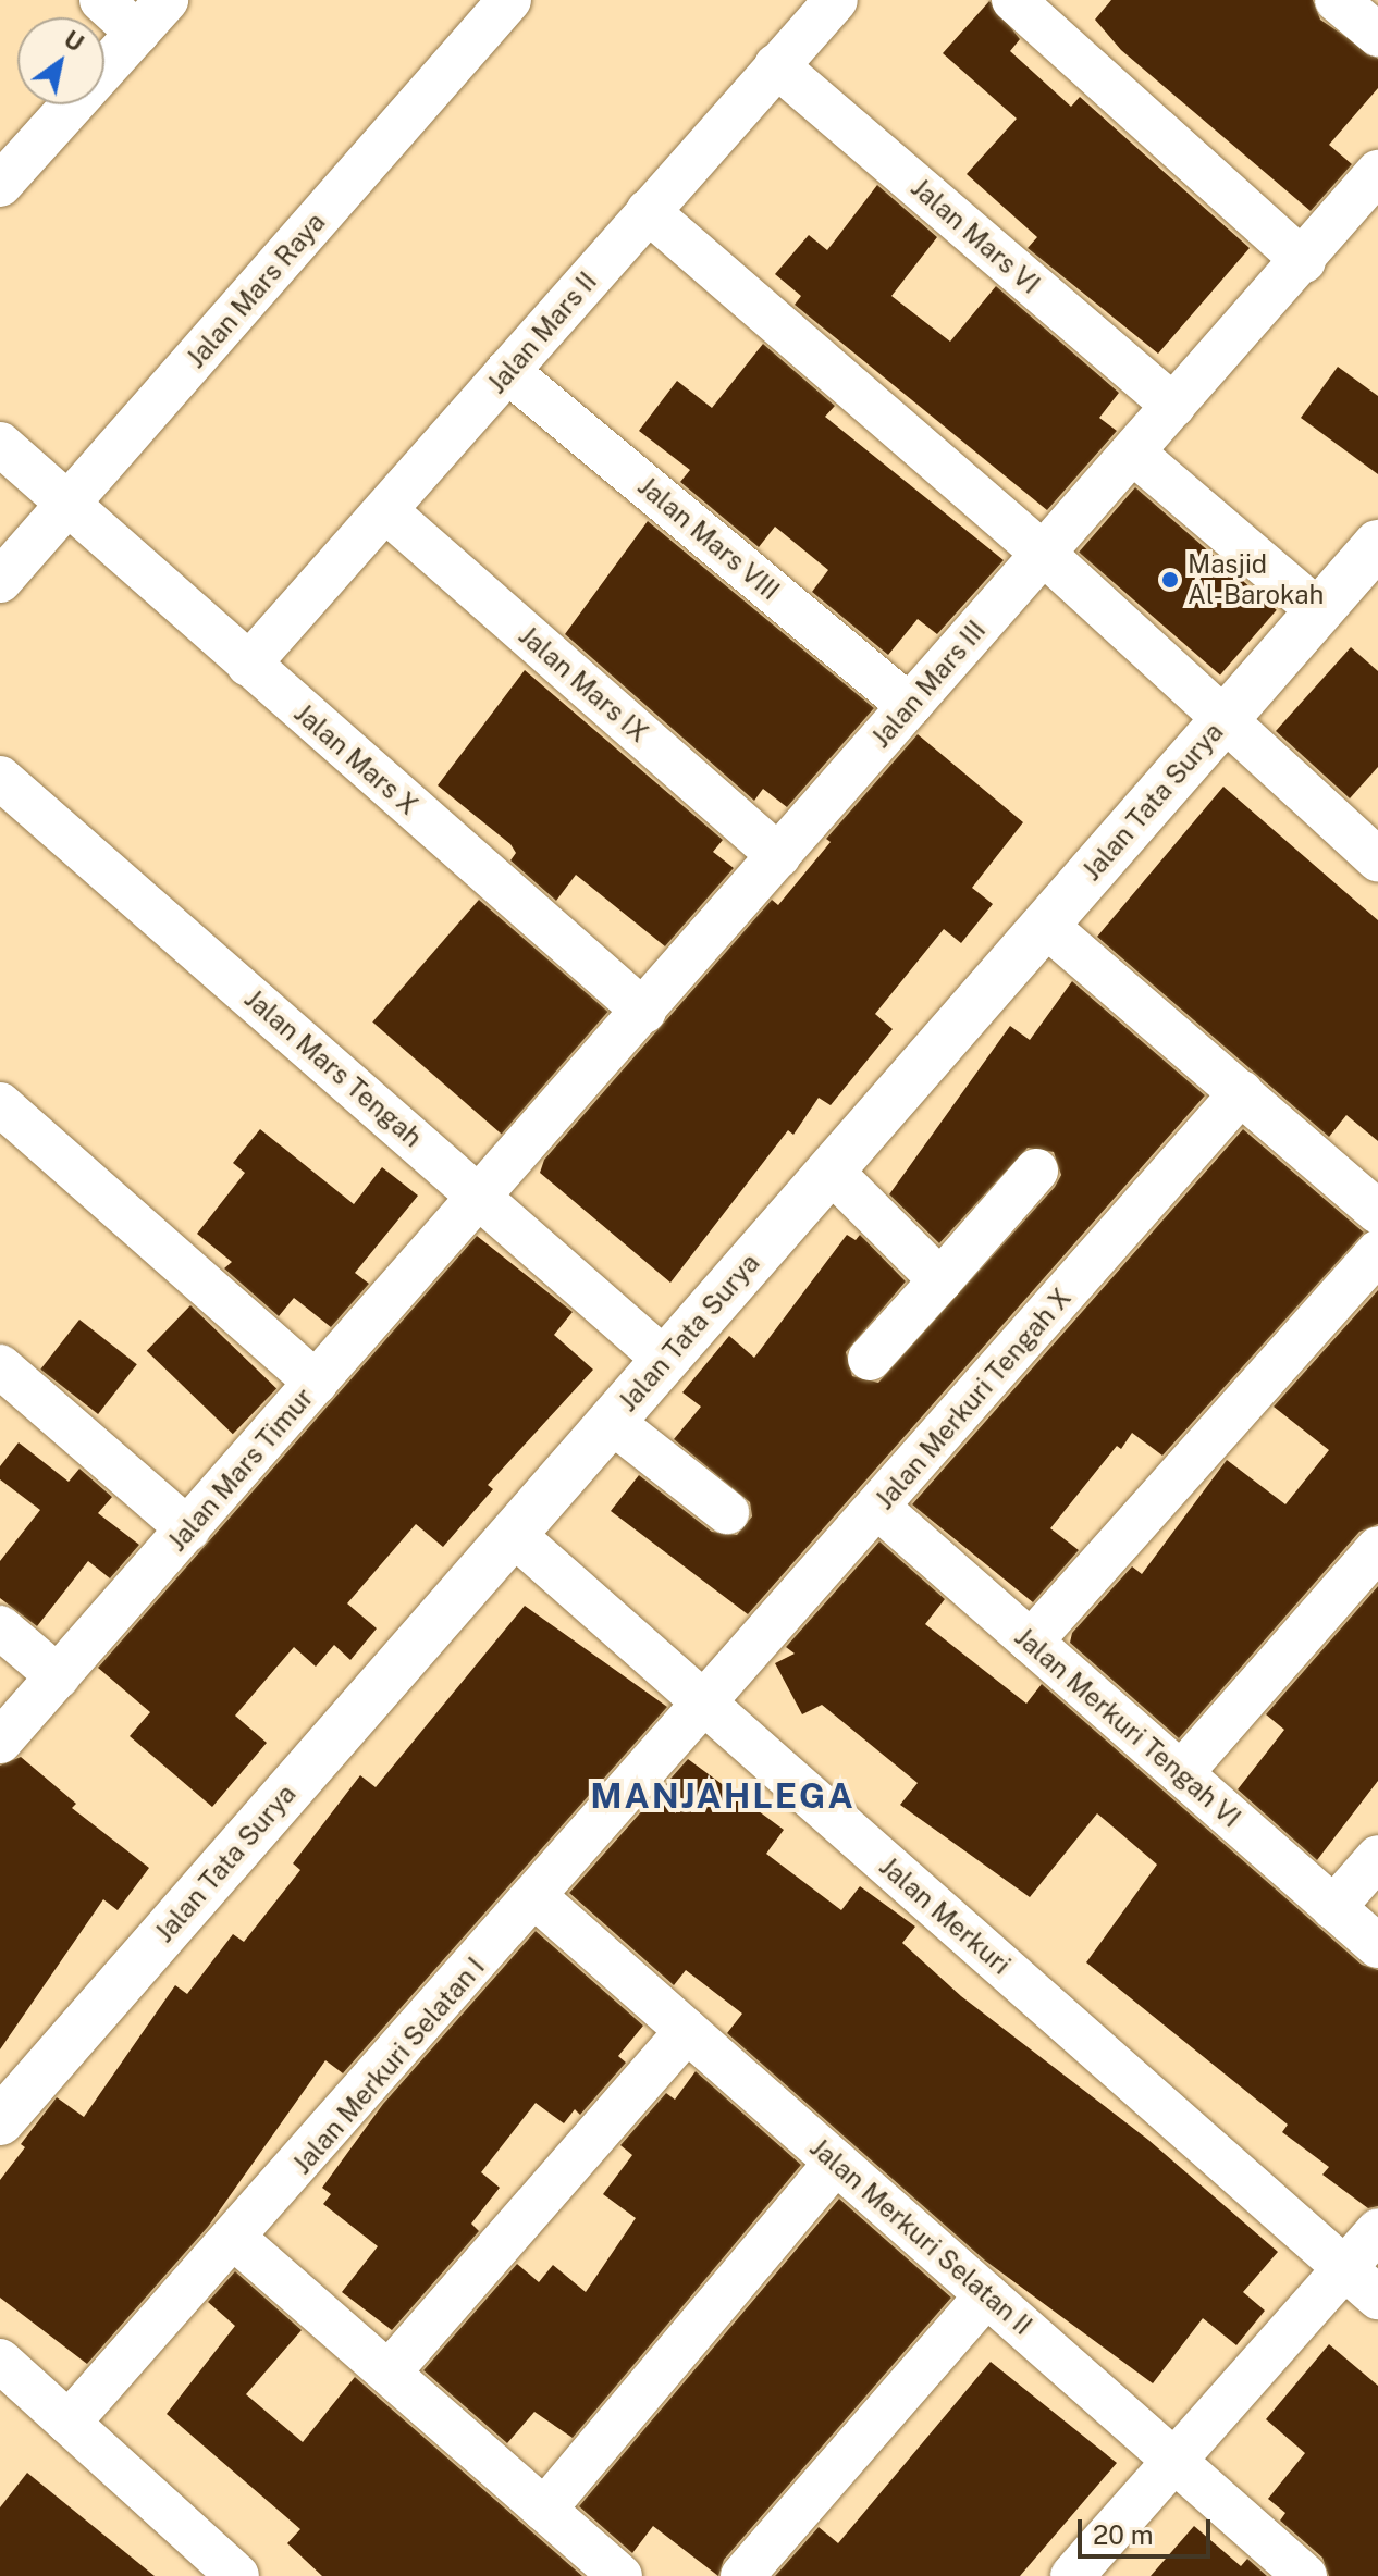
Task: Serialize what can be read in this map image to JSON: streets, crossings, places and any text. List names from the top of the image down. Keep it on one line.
{"streets":{"street":["Jalan Mars VI","Jalan Mars Raya","Jalan Mars II","Jalan Mars VIII","Jalan Mars IX","Jalan Mars III","Jalan Mars X","Jalan Tata Surya","Jalan Mars Tengah","Jalan Merkuri Tengah X","Jalan Mars Timur","Jalan Merkuri Tengah VI","Jalan Merkuri","Jalan Merkuri Selatan I","Jalan Merkuri Selatan II"]},"crossings":[["Jalan Mars VI","Jalan Mars II"],["Jalan Mars VI","Jalan Mars III"],["Jalan Mars Raya","Jalan Mars X"],["Jalan Mars II","Jalan Mars VIII"],["Jalan Mars II","Jalan Mars IX"],["Jalan Mars II","Jalan Mars X"],["Jalan Mars VIII","Jalan Mars III"],["Jalan Mars IX","Jalan Mars III"],["Jalan Mars III","Jalan Mars X"],["Jalan Mars III","Jalan Mars Tengah"],["Jalan Mars III","Jalan Mars Timur"],["Jalan Tata Surya","Jalan Mars Tengah"],["Jalan Tata Surya","Jalan Merkuri"],["Jalan Mars Tengah","Jalan Mars Timur"],["Jalan Merkuri Tengah X","Jalan Merkuri Tengah VI"],["Jalan Merkuri Tengah X","Jalan Merkuri"],["Jalan Merkuri Tengah X","Jalan Merkuri Selatan I"],["Jalan Merkuri","Jalan Merkuri Selatan I"],["Jalan Merkuri Selatan I","Jalan Merkuri Selatan II"]],"districts":["MANJAHLEGA"],"places":["Masjid Al-Barokah"],"scale_bar":"20 m","north":"top right"}
